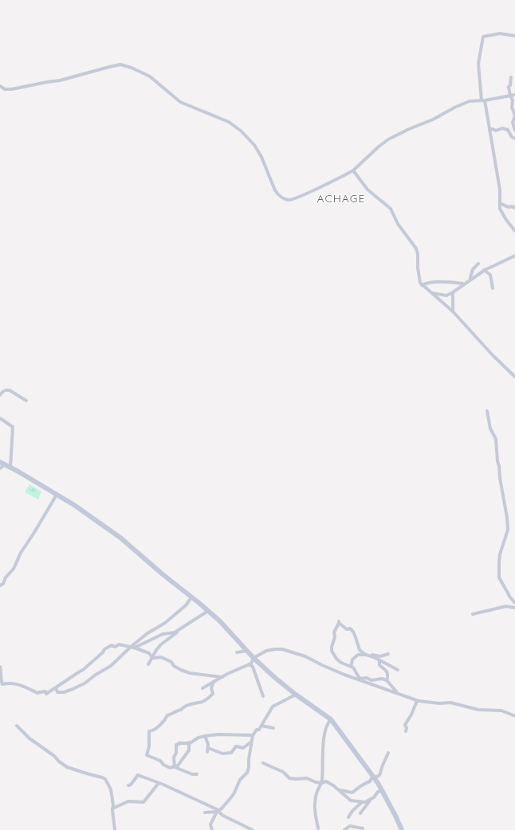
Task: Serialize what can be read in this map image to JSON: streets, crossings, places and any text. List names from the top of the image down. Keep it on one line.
{"districts":["ACHAGE"]}
